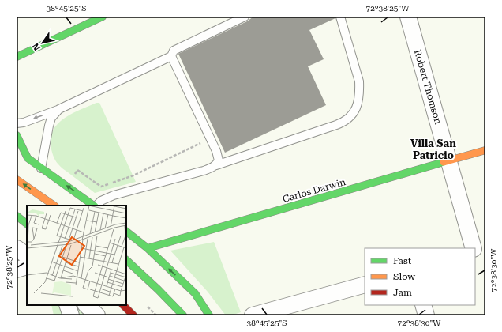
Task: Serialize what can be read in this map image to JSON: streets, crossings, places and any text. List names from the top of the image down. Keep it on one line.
{"streets":{"street":["Robert Thomson","Carlos Darwin"]},"crossings":[["Robert Thomson","Carlos Darwin"]],"districts":["Villa San Patricio"],"legend":["Fast","Slow","Jam"],"north":"bottom left","coordinates":["38°45'25\"S","72°38'25\"W","72°38'30\"W"]}
